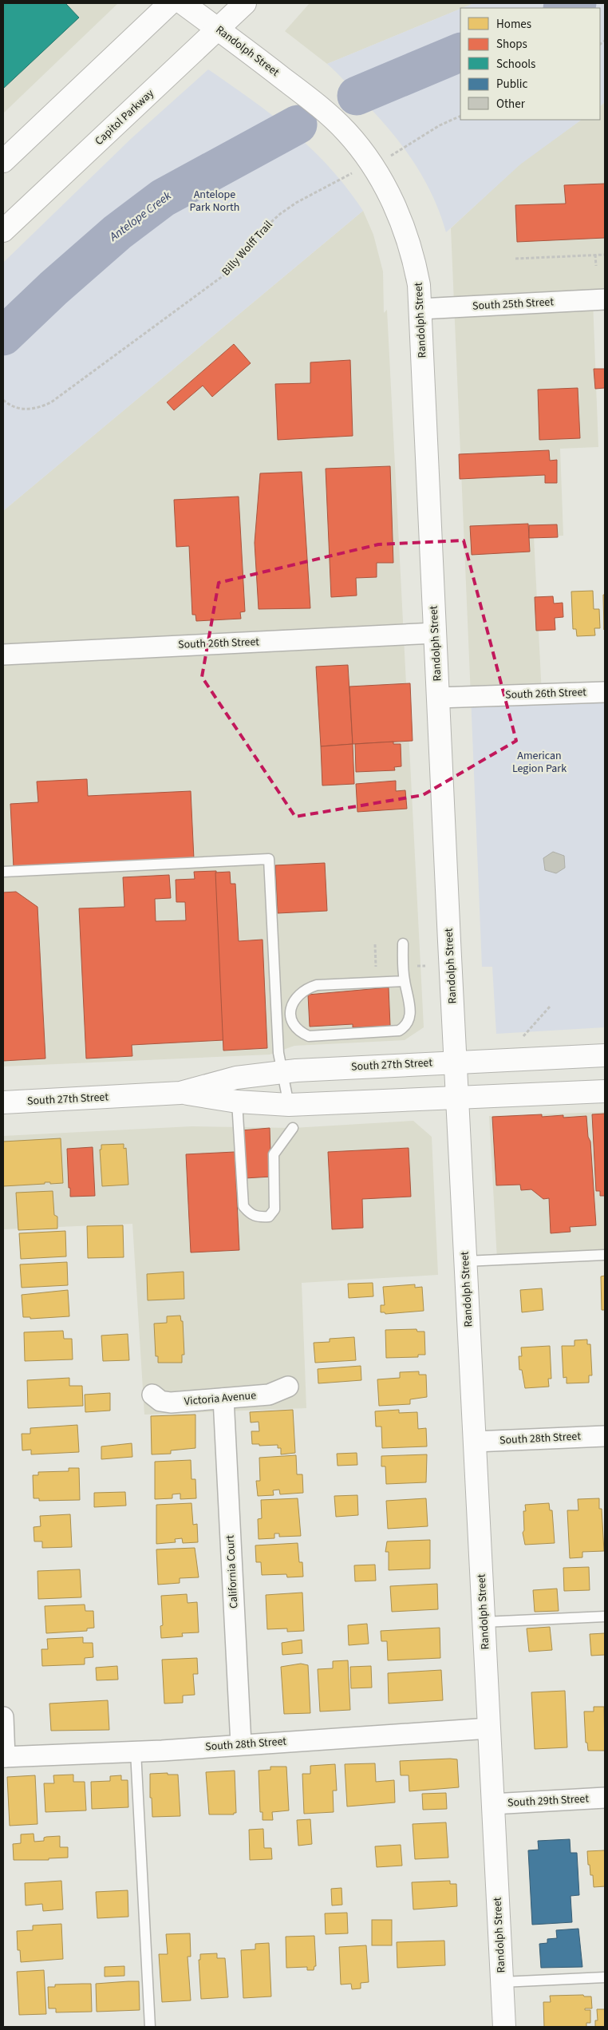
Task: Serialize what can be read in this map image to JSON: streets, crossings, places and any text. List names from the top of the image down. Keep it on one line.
{"streets":{"main road":["Randolph Street","Capitol Parkway","South 27th Street"],"street":["South 25th Street","South 26th Street","Victoria Avenue","South 28th Street","California Court","South 29th Street"],"path":["Billy Wolff Trail"]},"crossings":[["Randolph Street","Capitol Parkway"],["Randolph Street","Billy Wolff Trail"],["Randolph Street","South 25th Street"],["Randolph Street","South 26th Street"],["Randolph Street","South 27th Street"],["Randolph Street","South 28th Street"],["Randolph Street","South 29th Street"],["Victoria Avenue","California Court"],["South 28th Street","California Court"]],"water":["Antelope Creek"],"parks":["Antelope Park North","American Legion Park"],"legend":["Homes","Shops","Schools","Public","Other"]}
